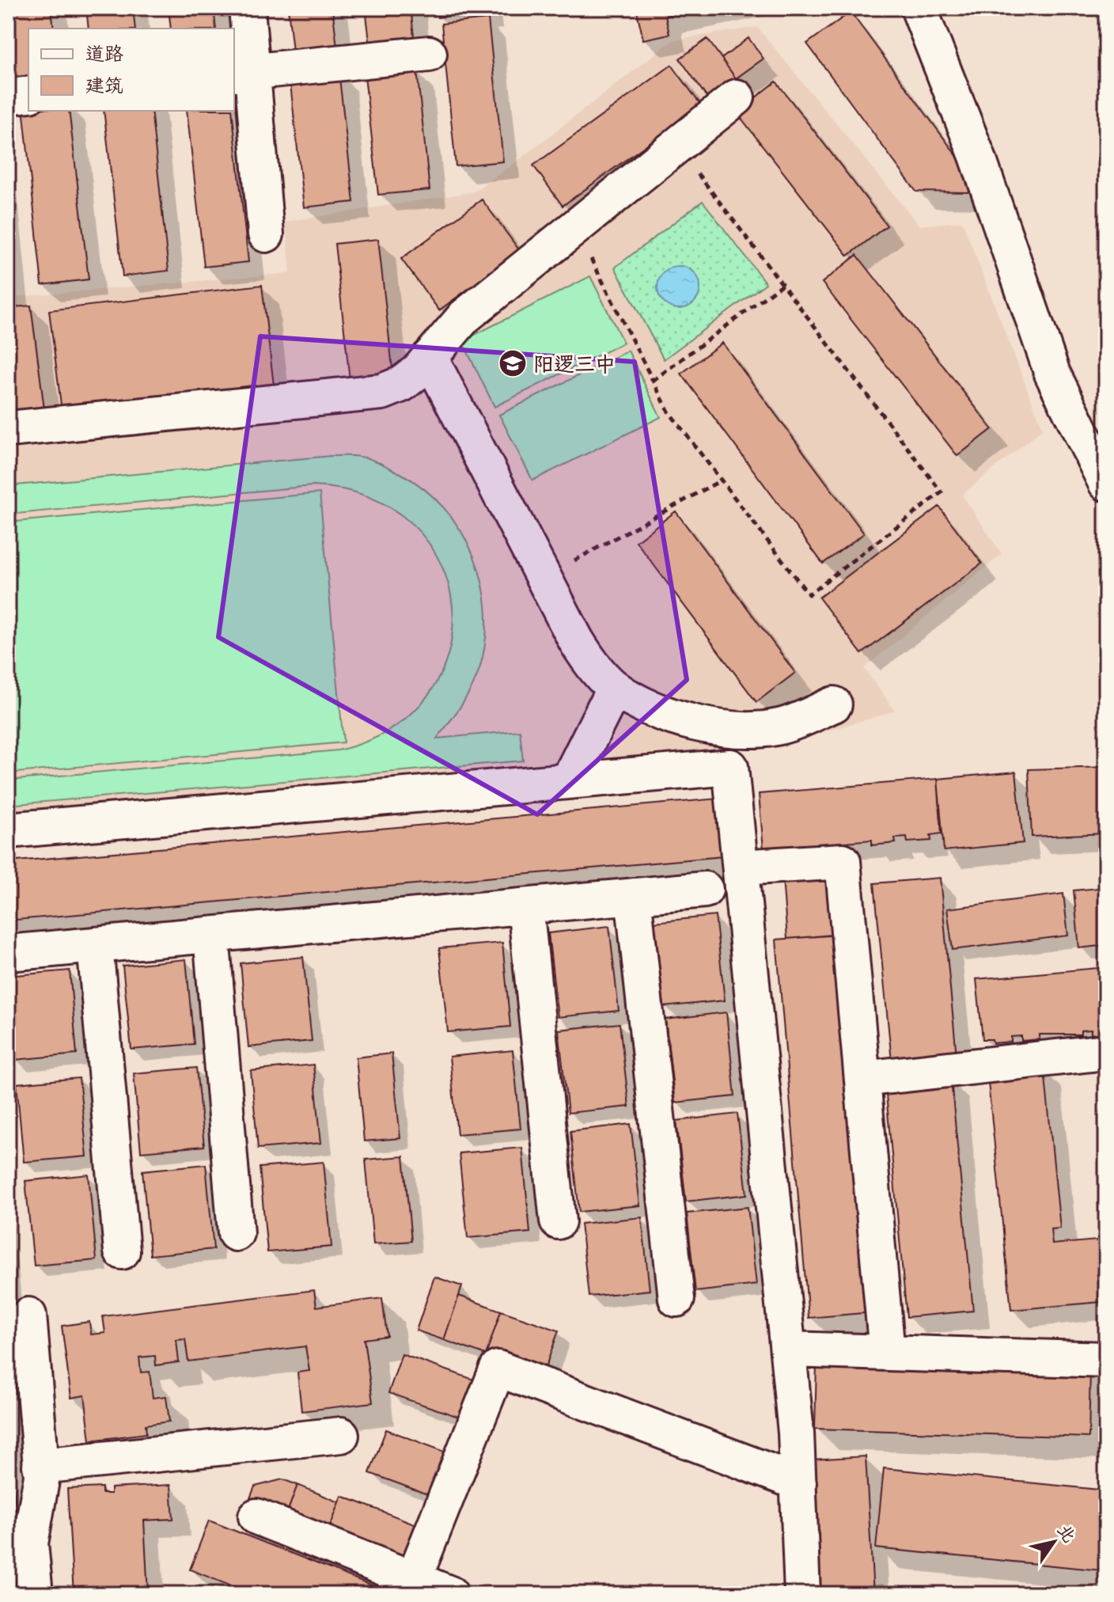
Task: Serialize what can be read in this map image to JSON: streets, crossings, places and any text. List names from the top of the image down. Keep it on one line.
{"places":{"school or university":["阳逻三中"]},"legend":["道路","建筑"],"north":"top right"}
